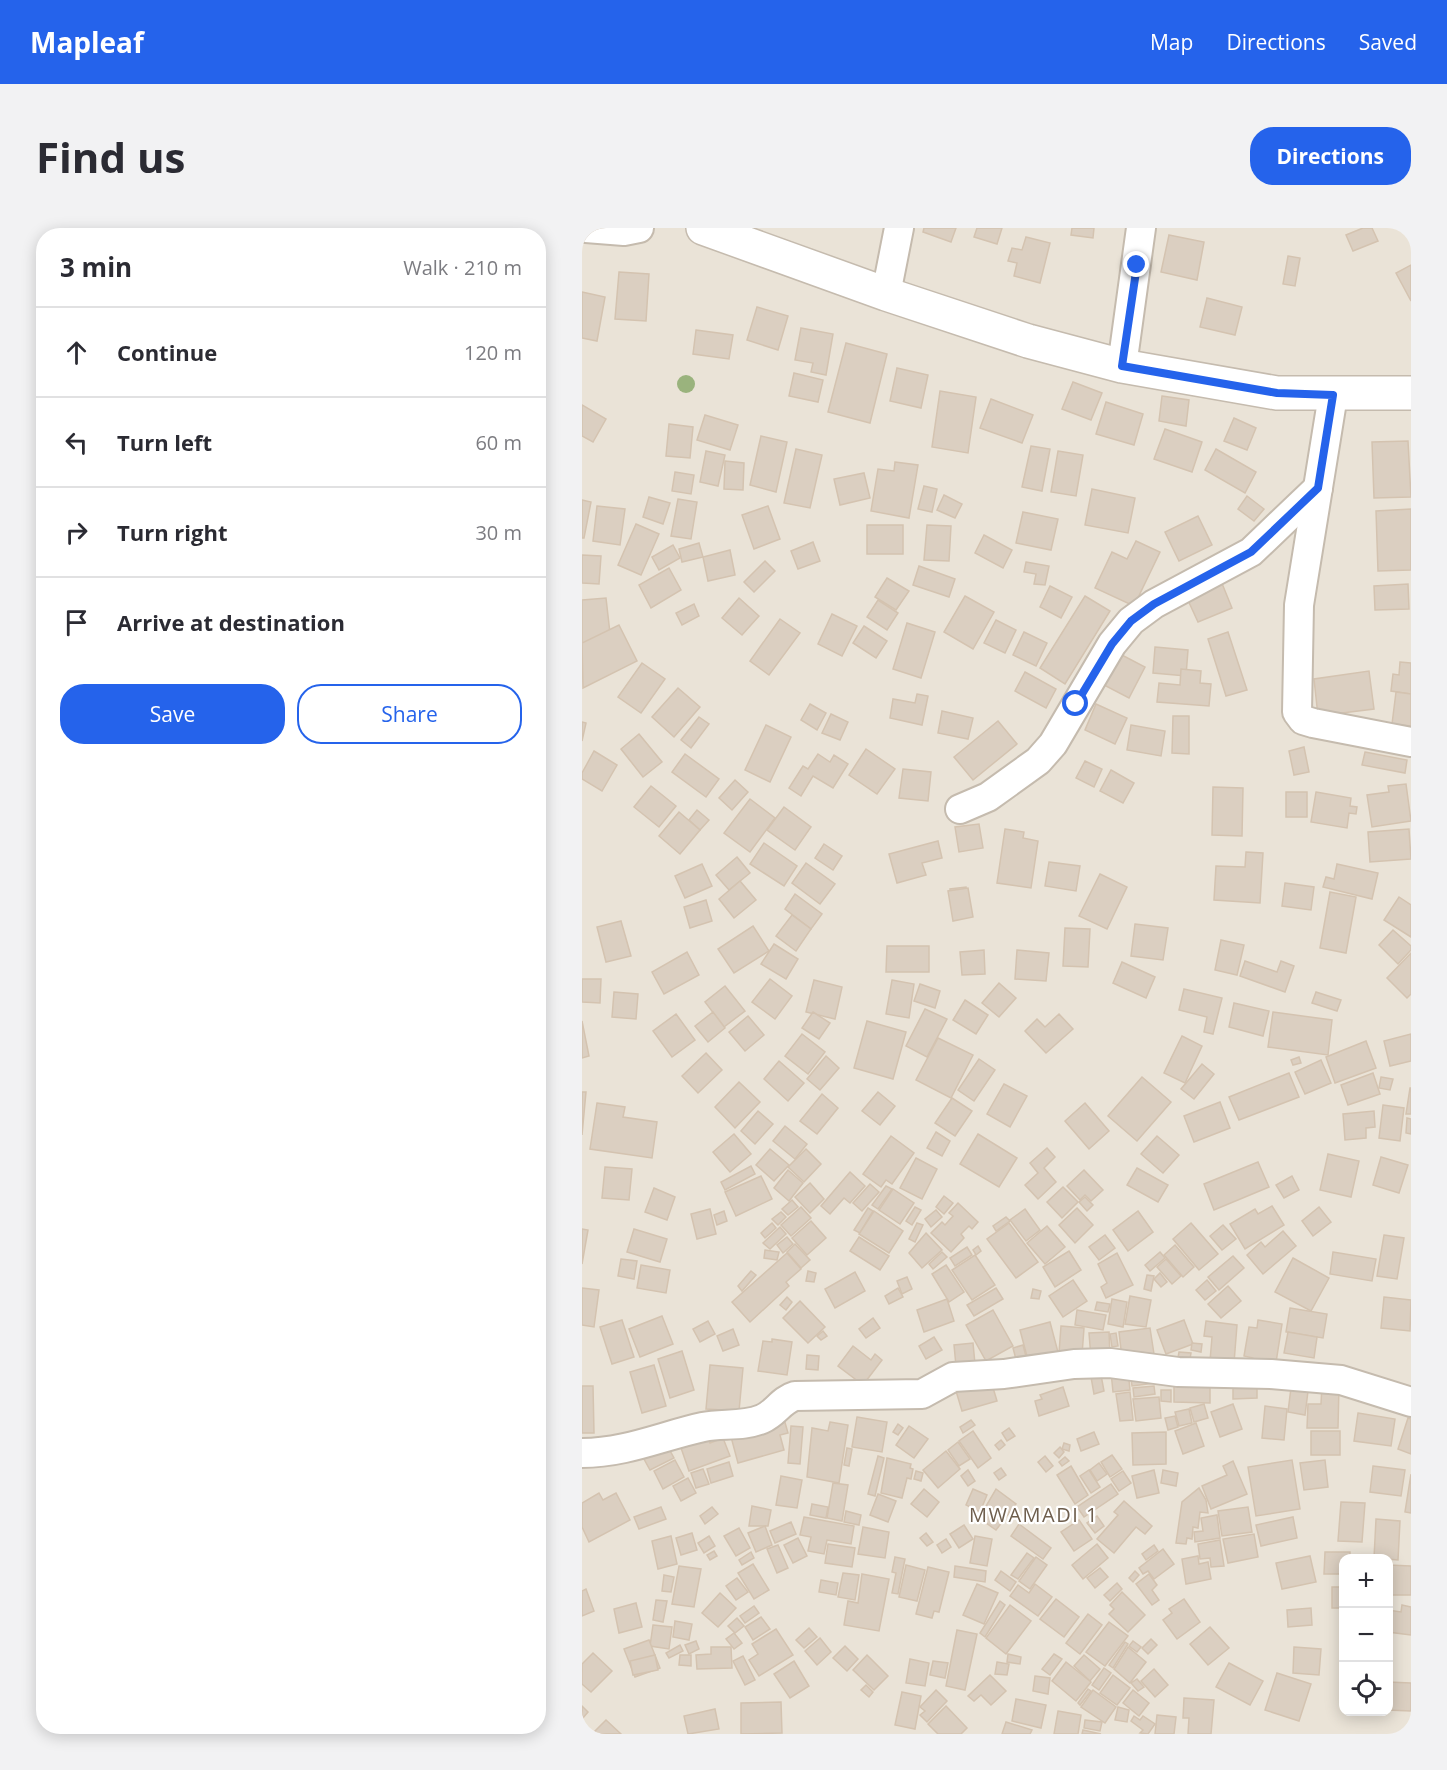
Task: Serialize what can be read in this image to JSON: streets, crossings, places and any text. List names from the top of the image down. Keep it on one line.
{"districts":["MWAMADI 1"],"page":{"header":"Mapleaf","nav":["Map","Directions","Saved"],"buttons":["Directions",["Save","Share"]],"title":"Find us","heading":["3 min","Walk · 210 m"],"list":[["Continue","120 m"],["Turn left","60 m"],["Turn right","30 m"],"Arrive at destination"],"map_buttons":["+","−"]}}
